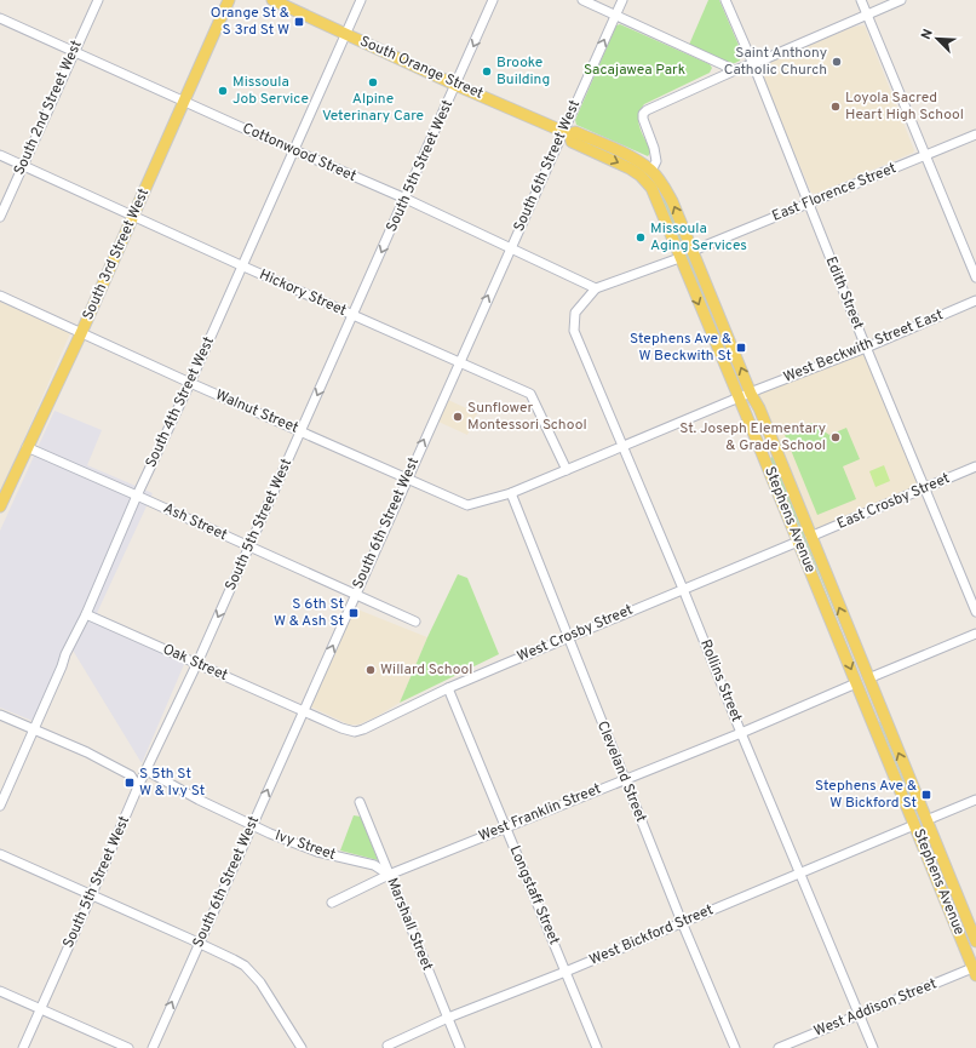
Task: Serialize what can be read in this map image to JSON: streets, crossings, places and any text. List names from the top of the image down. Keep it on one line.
{"streets":{"main road":["South Orange Street","South 3rd Street West","Stephens Avenue"],"street":["South 2nd Street West","Cottonwood Street","South 5th Street West","South 6th Street West","East Florence Street","Hickory Street","Edith Street","West Beckwith Street East","South 4th Street West","Walnut Street","East Crosby Street","Ash Street","West Crosby Street","Oak Street","Rollins Street","Cleveland Street","West Franklin Street","Ivy Street","Longstaff Street","Marshall Street","West Bickford Street","West Addison Street"]},"crossings":[["South Orange Street","South 5th Street West"],["South Orange Street","South 6th Street West"],["South Orange Street","South 4th Street West"],["South Orange Street","Stephens Avenue"],["South 2nd Street West","Cottonwood Street"],["South 2nd Street West","Hickory Street"],["Cottonwood Street","South 5th Street West"],["Cottonwood Street","South 6th Street West"],["Cottonwood Street","South 3rd Street West"],["Cottonwood Street","South 4th Street West"],["Cottonwood Street","Rollins Street"],["South 5th Street West","Hickory Street"],["South 5th Street West","Walnut Street"],["South 5th Street West","Ash Street"],["South 5th Street West","Oak Street"],["South 5th Street West","Ivy Street"],["South 6th Street West","Hickory Street"],["South 6th Street West","Walnut Street"],["South 6th Street West","Stephens Avenue"],["South 6th Street West","Ash Street"],["South 6th Street West","Oak Street"],["South 6th Street West","Ivy Street"],["East Florence Street","Edith Street"],["East Florence Street","Stephens Avenue"],["South 3rd Street West","Hickory Street"],["South 3rd Street West","Walnut Street"],["South 3rd Street West","Ash Street"],["Hickory Street","West Beckwith Street East"],["Hickory Street","South 4th Street West"],["Hickory Street","Walnut Street"],["Edith Street","West Beckwith Street East"],["Edith Street","East Crosby Street"],["West Beckwith Street East","Walnut Street"],["West Beckwith Street East","Stephens Avenue"],["West Beckwith Street East","Rollins Street"],["South 4th Street West","Walnut Street"],["South 4th Street West","Ash Street"],["South 4th Street West","Oak Street"],["Walnut Street","Cleveland Street"],["East Crosby Street","Stephens Avenue"],["Stephens Avenue","West Crosby Street"],["Stephens Avenue","West Franklin Street"],["Stephens Avenue","West Bickford Street"],["Stephens Avenue","West Addison Street"],["West Crosby Street","Oak Street"],["West Crosby Street","Rollins Street"],["West Crosby Street","Cleveland Street"],["West Crosby Street","Longstaff Street"],["Rollins Street","West Franklin Street"],["Rollins Street","West Bickford Street"],["Rollins Street","West Addison Street"],["Cleveland Street","West Franklin Street"],["Cleveland Street","West Bickford Street"],["West Franklin Street","Ivy Street"],["West Franklin Street","Longstaff Street"],["West Franklin Street","Marshall Street"],["Ivy Street","Marshall Street"],["Longstaff Street","West Bickford Street"],["Marshall Street","West Bickford Street"]],"one_way":["South 5th Street West","South 6th Street West"],"parks":["Sacajawea Park"],"places":{"transit":["Orange St & S 3rd St W","Stephens Ave & W Beckwith St","S 6th St W & Ash St","S 5th St W & Ivy St","Stephens Ave & W Bickford St"],"other":["Saint Anthony Catholic Church","Brooke Building","Alpine Veterinary Care","Missoula Job Service","Loyola Sacred Heart High School","Missoula Aging Services","Sunflower Montessori School","St. Joseph Elementary & Grade School","Willard School"]},"north":"top left"}
